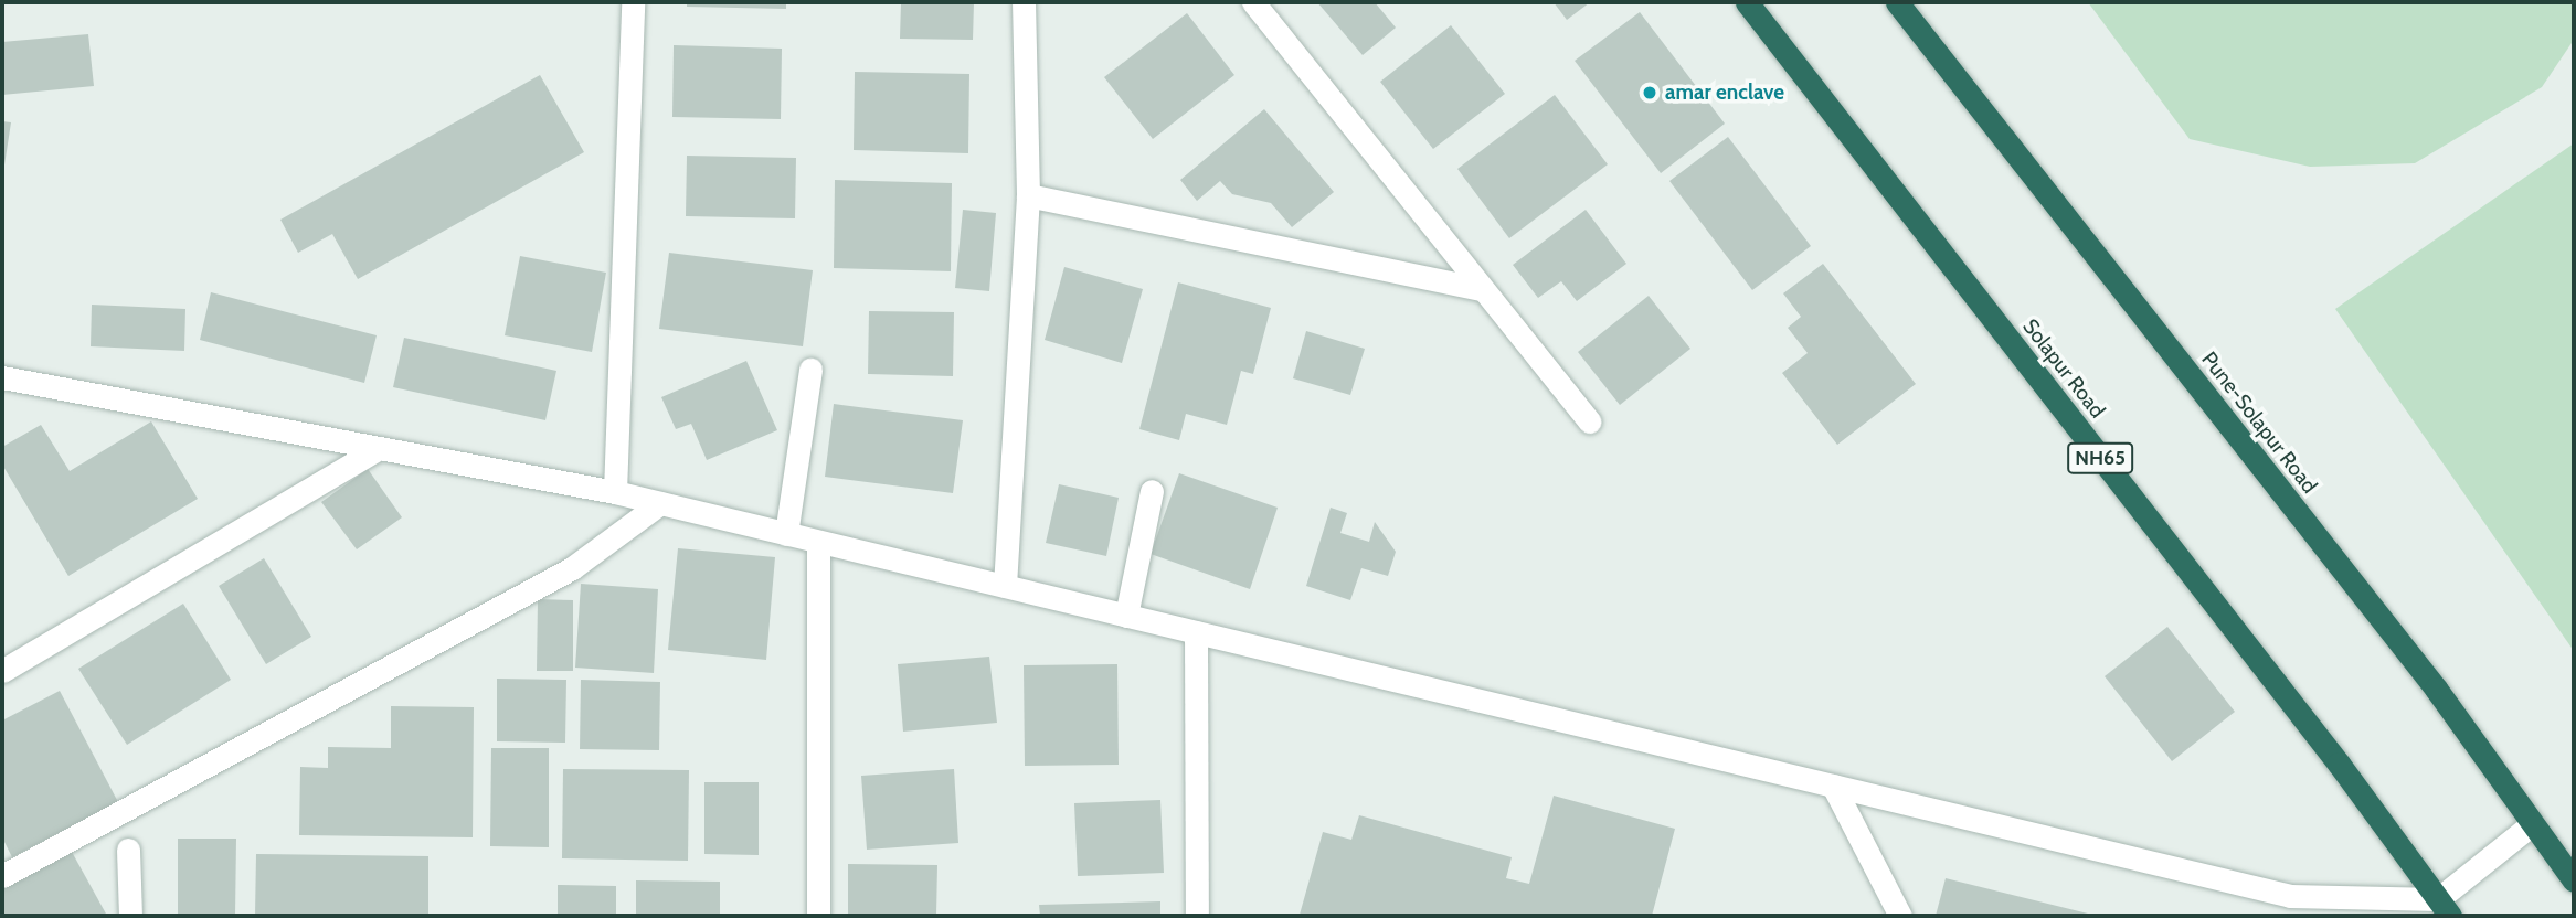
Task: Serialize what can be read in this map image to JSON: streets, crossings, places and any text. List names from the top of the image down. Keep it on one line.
{"streets":{"highway":["Solapur Road","Pune-Solapur Road","NH65"]},"places":["amar enclave"]}
